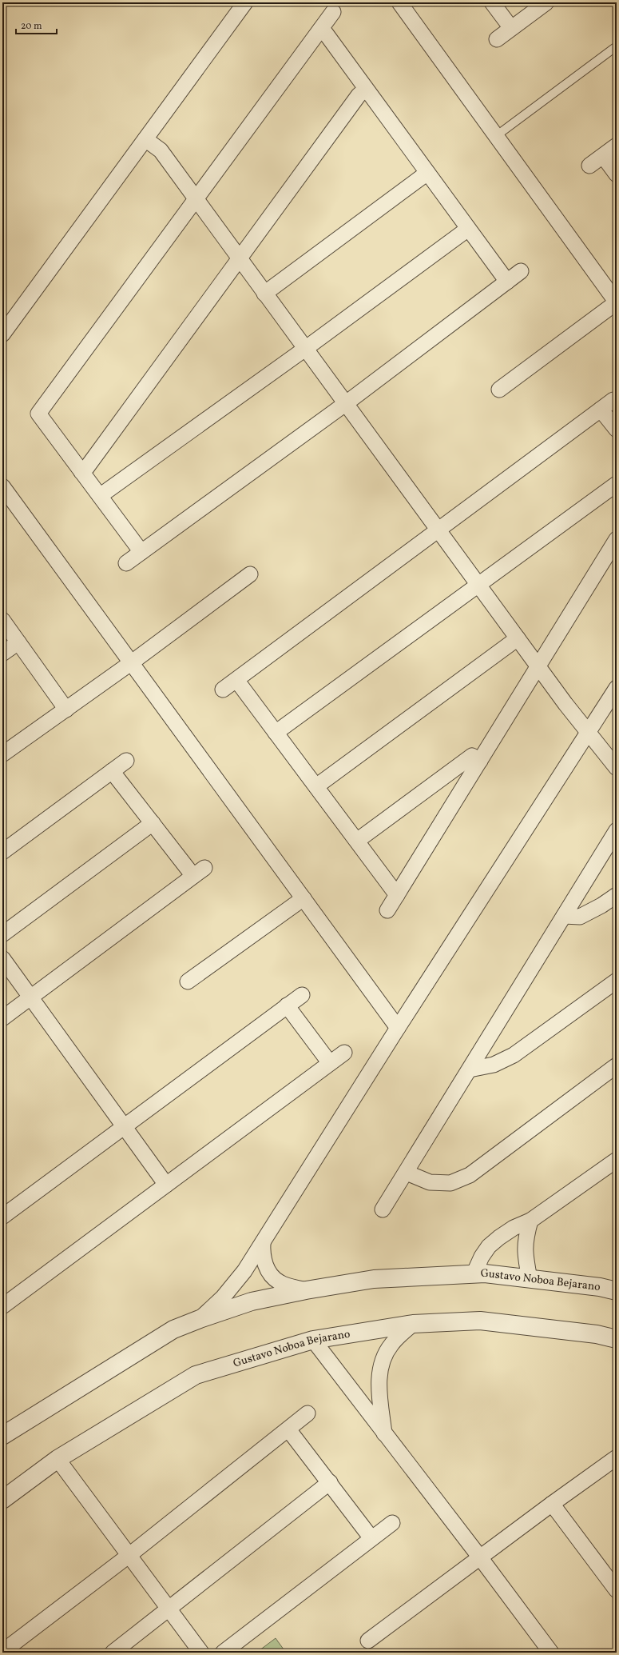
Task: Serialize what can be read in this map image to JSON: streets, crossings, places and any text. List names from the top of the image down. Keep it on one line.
{"streets":{"street":["Gustavo Noboa Bejarano"]},"scale_bar":"20 m"}
